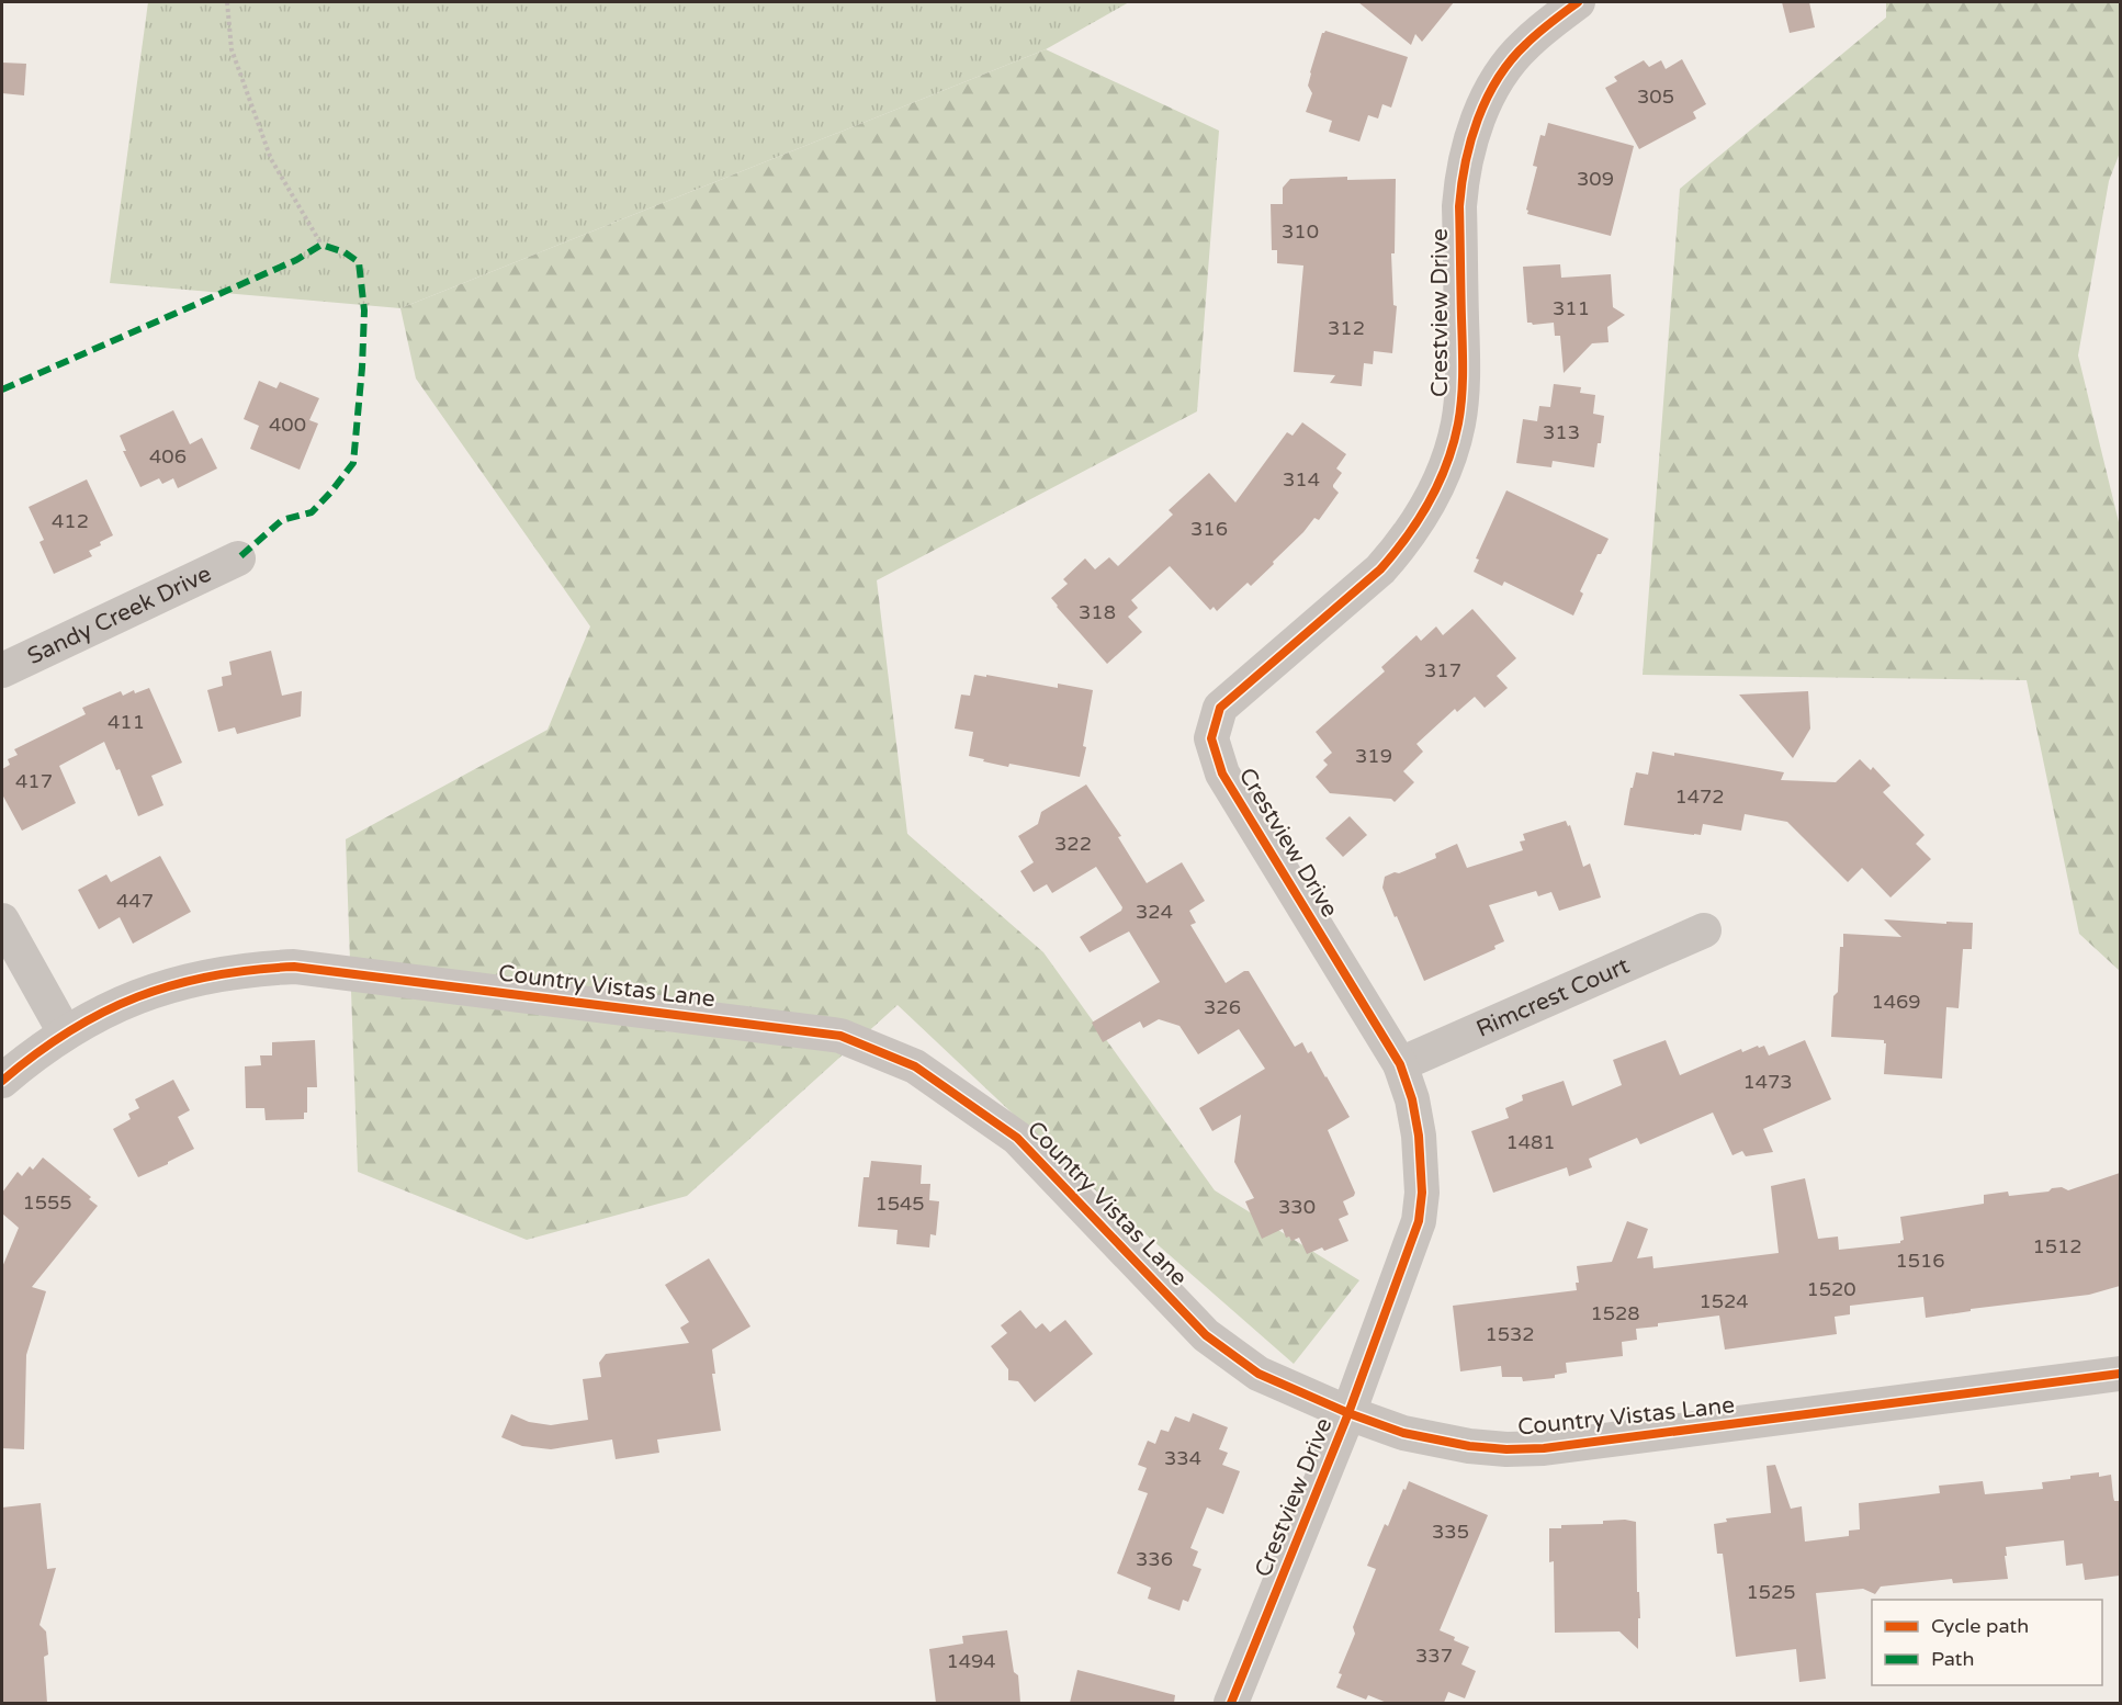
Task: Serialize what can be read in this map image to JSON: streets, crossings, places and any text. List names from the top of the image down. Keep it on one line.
{"streets":{"street":["Crestview Drive","Sandy Creek Drive","Country Vistas Lane","Rimcrest Court"]},"crossings":[["Crestview Drive","Country Vistas Lane"],["Crestview Drive","Rimcrest Court"]],"house_numbers":["305","309","310","311","312","400","313","406","314","412","316","318","317","411","319","417","1472","322","447","324","1469","326","1473","1481","1555","1545","330","1512","1516","1520","1524","1528","1532","334","335","336","1525","337","1494"],"legend":["Cycle path","Path"]}
